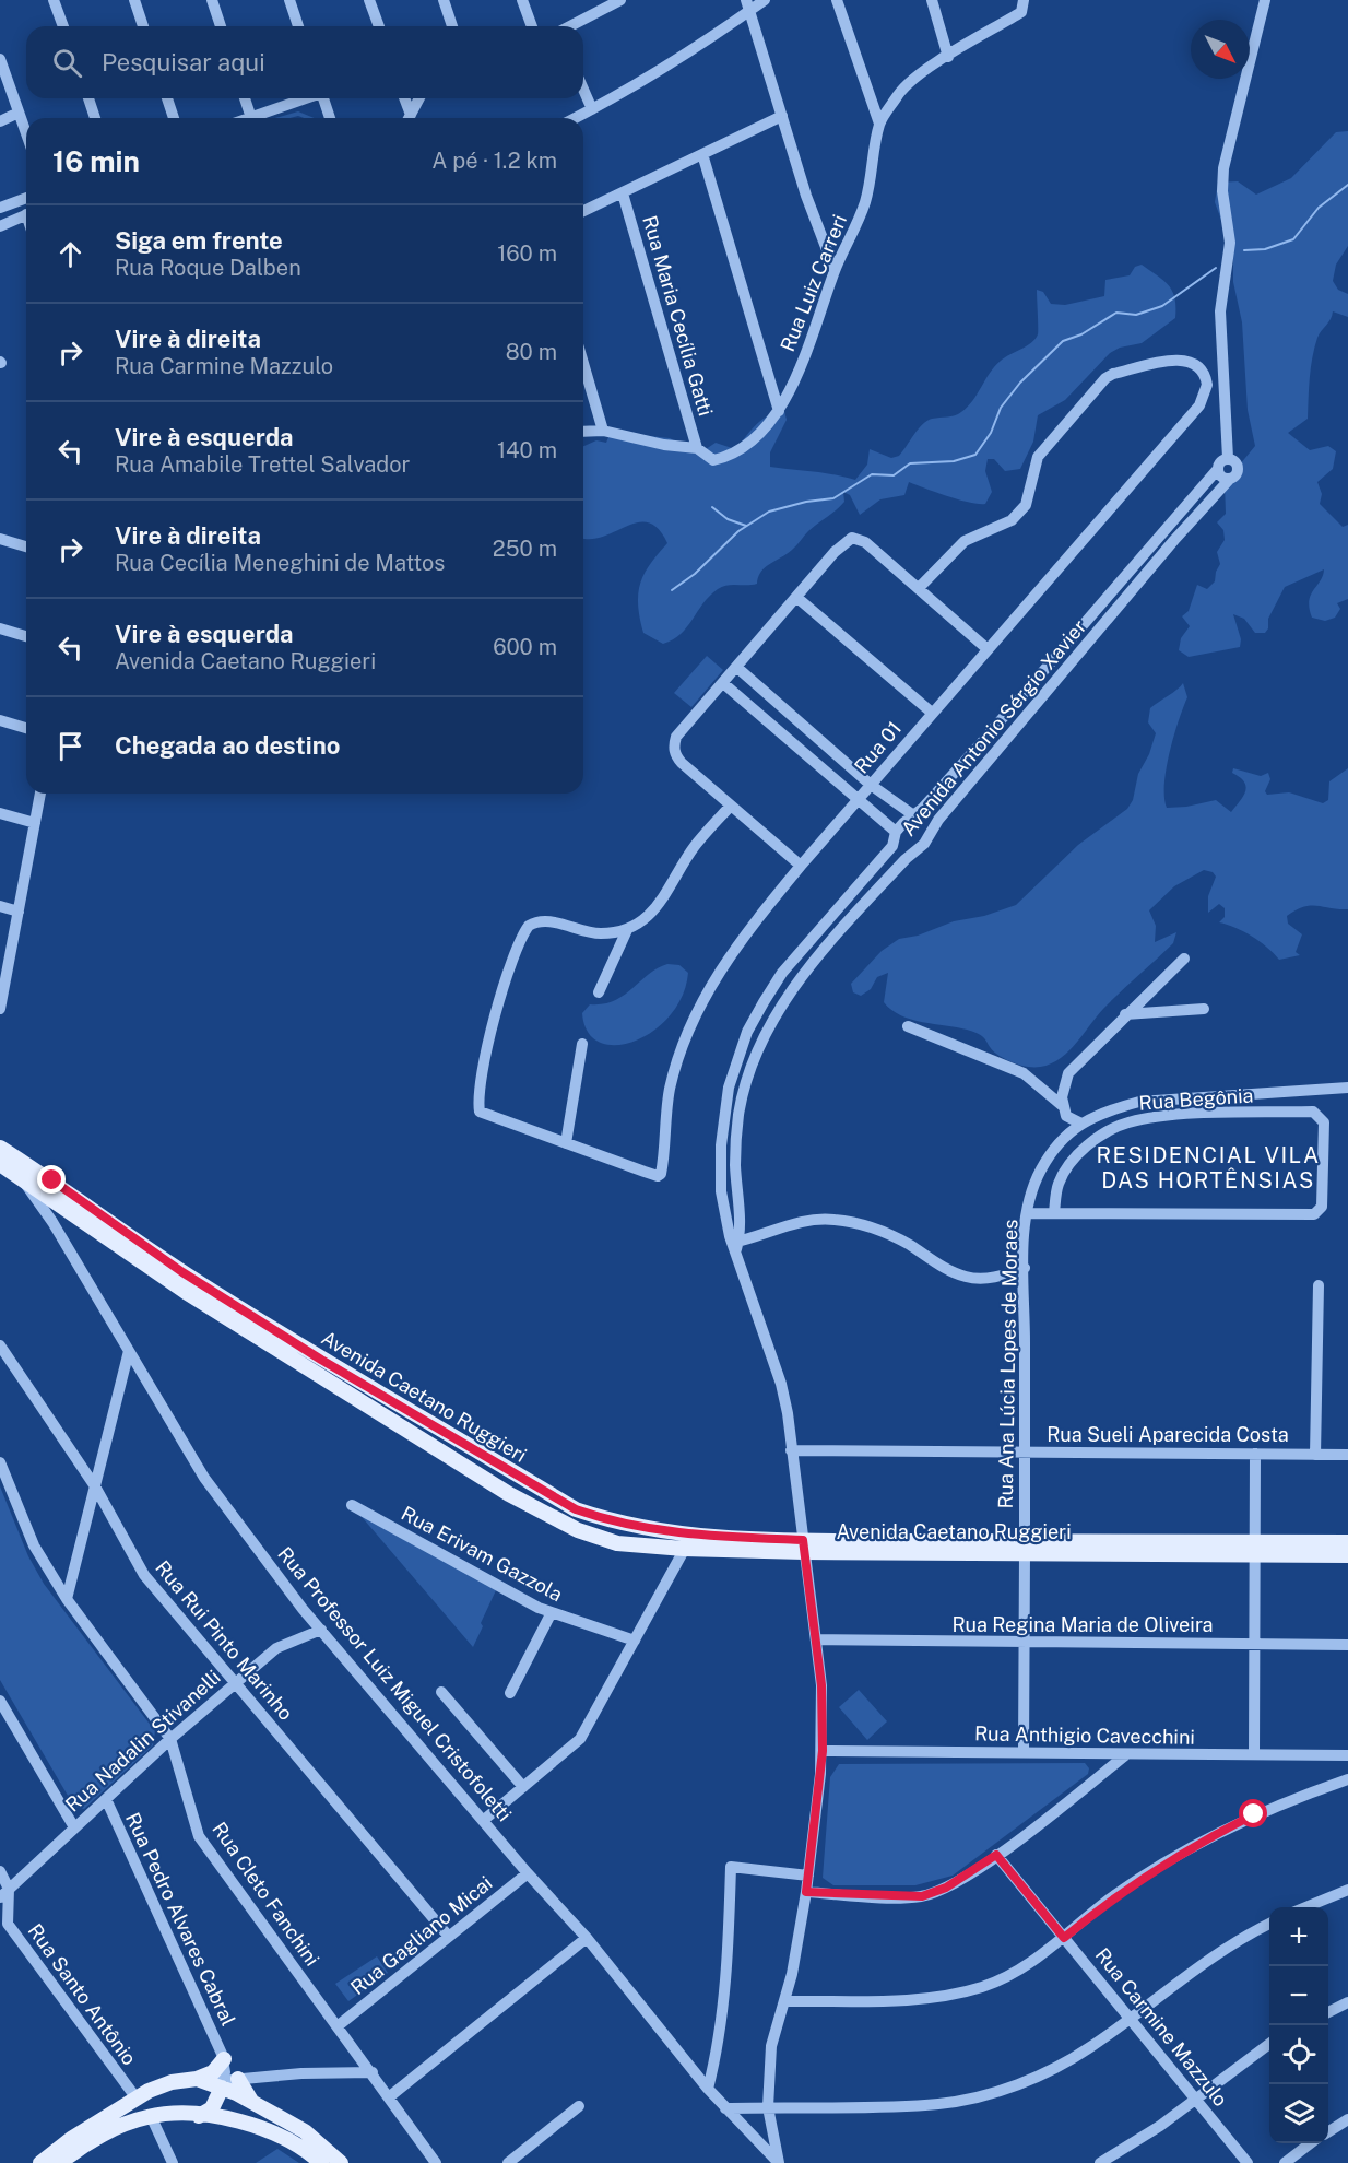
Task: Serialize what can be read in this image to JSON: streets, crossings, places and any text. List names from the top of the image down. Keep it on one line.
{"streets":{"main road":["Avenida Caetano Ruggieri"],"street":["Rua Luiz Carreri","Rua Maria Cecília Gatti","Avenida Antonio Sérgio Xavier","Rua 01","Rua Begônia","Rua Ana Lúcia Lopes de Moraes","Rua Sueli Aparecida Costa","Rua Erivam Gazzola","Rua Regina Maria de Oliveira","Rua Rui Pinto Marinho","Rua Professor Luiz Miguel Cristofoletti","Rua Anthigio Cavecchini","Rua Nadalin Stivanelli","Rua Cleto Fanchini","Rua Pedro Alvares Cabral","Rua Gagliano Micai","Rua Santo Antônio","Rua Carmine Mazzulo"]},"crossings":[["Rua Luiz Carreri","Rua Maria Cecília Gatti"],["Rua Ana Lúcia Lopes de Moraes","Avenida Caetano Ruggieri"],["Rua Ana Lúcia Lopes de Moraes","Rua Sueli Aparecida Costa"],["Rua Ana Lúcia Lopes de Moraes","Rua Regina Maria de Oliveira"],["Rua Ana Lúcia Lopes de Moraes","Rua Anthigio Cavecchini"],["Avenida Caetano Ruggieri","Rua Professor Luiz Miguel Cristofoletti"],["Rua Rui Pinto Marinho","Rua Nadalin Stivanelli"],["Rua Rui Pinto Marinho","Rua Gagliano Micai"],["Rua Professor Luiz Miguel Cristofoletti","Rua Nadalin Stivanelli"],["Rua Professor Luiz Miguel Cristofoletti","Rua Gagliano Micai"],["Rua Nadalin Stivanelli","Rua Cleto Fanchini"],["Rua Nadalin Stivanelli","Rua Pedro Alvares Cabral"],["Rua Nadalin Stivanelli","Rua Santo Antônio"],["Rua Cleto Fanchini","Rua Gagliano Micai"]],"districts":["RESIDENCIAL VILA DAS HORTÊNSIAS"],"north":"bottom right","page":{"search":"Pesquisar aqui","heading":["16 min","A pé · 1.2 km"],"list":[["Siga em frente","Rua Roque Dalben","160 m"],["Vire à direita","Rua Carmine Mazzulo","80 m"],["Vire à esquerda","Rua Amabile Trettel Salvador","140 m"],["Vire à direita","Rua Cecília Meneghini de Mattos","250 m"],["Vire à esquerda","Avenida Caetano Ruggieri","600 m"],"Chegada ao destino"],"map_buttons":["+","−"]}}
